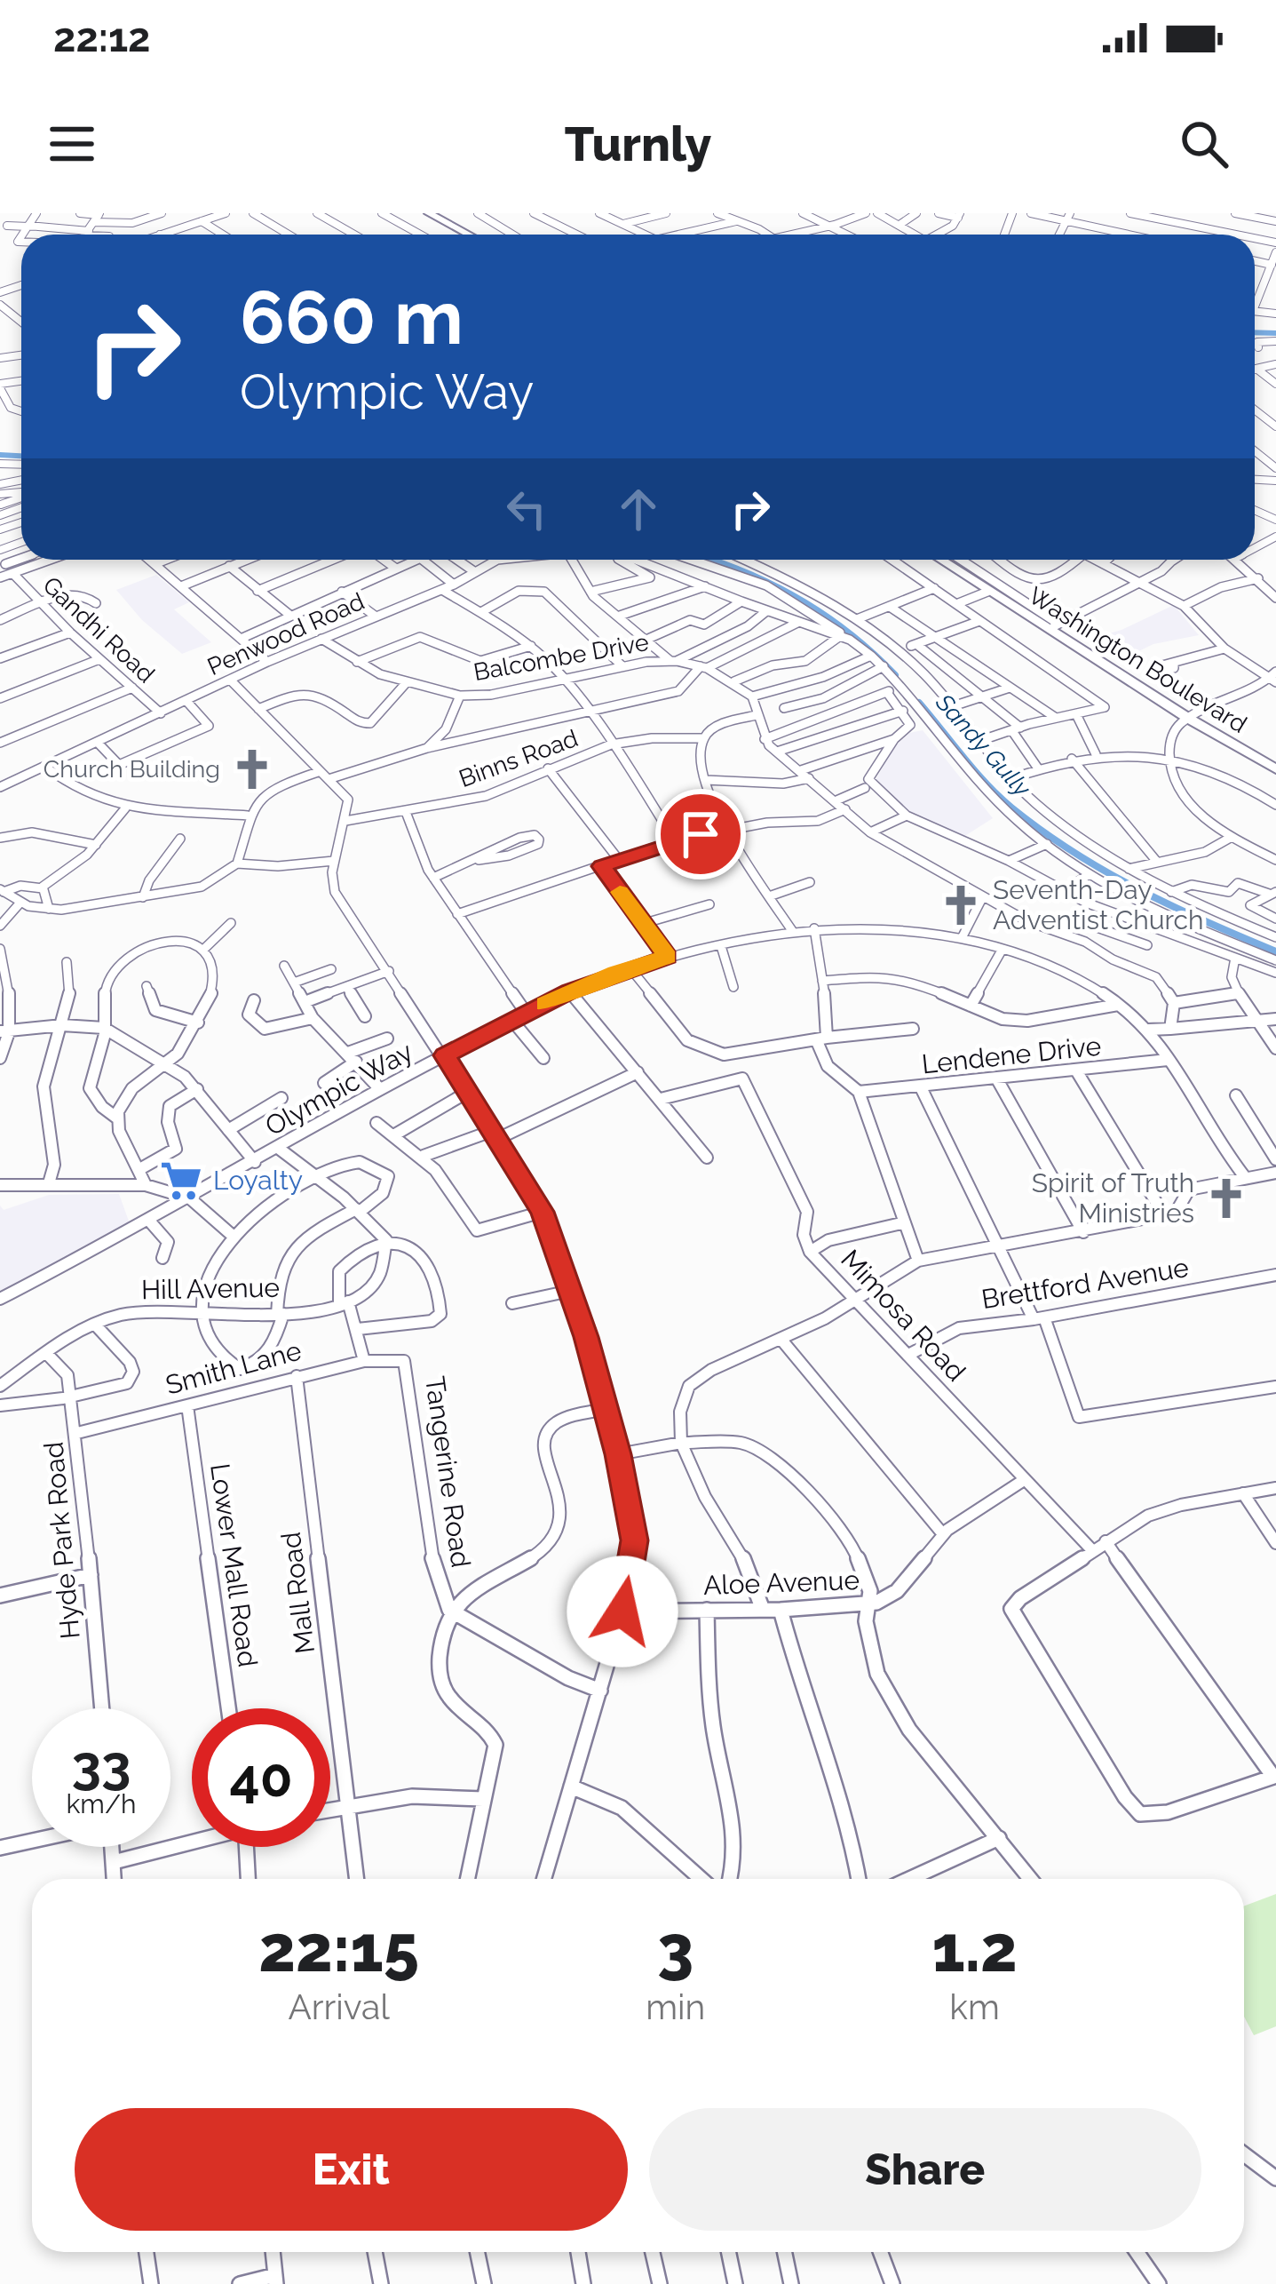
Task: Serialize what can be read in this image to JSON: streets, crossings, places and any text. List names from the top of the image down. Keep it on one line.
{"streets":{"highway":["Washington Boulevard"],"street":["Gandhi Road","Penwood Road","Balcombe Drive","Binns Road","Lendene Drive","Olympic Way","Brettford Avenue","Hill Avenue","Mimosa Road","Smith Lane","Tangerine Road","Hyde Park Road","Lower Mall Road","Aloe Avenue","Mall Road"]},"crossings":[["Gandhi Road","Penwood Road"],["Penwood Road","Balcombe Drive"],["Lendene Drive","Olympic Way"],["Brettford Avenue","Mimosa Road"],["Hill Avenue","Hyde Park Road"],["Mimosa Road","Aloe Avenue"],["Smith Lane","Tangerine Road"],["Smith Lane","Hyde Park Road"],["Smith Lane","Lower Mall Road"],["Smith Lane","Mall Road"]],"water":["Sandy Gully"],"places":{"church":["Church Building","Seventh-Day Adventist Church","Spirit of Truth Ministries"],"supermarket":["Loyalty"]},"page":{"status":"22:12","header":"Turnly","turn":["660 m","Olympic Way"],"speed":"33 km/h","limit":"40","eta":["22:15","Arrival","3","min","1.2","km"],"buttons":["Exit","Share"]}}
